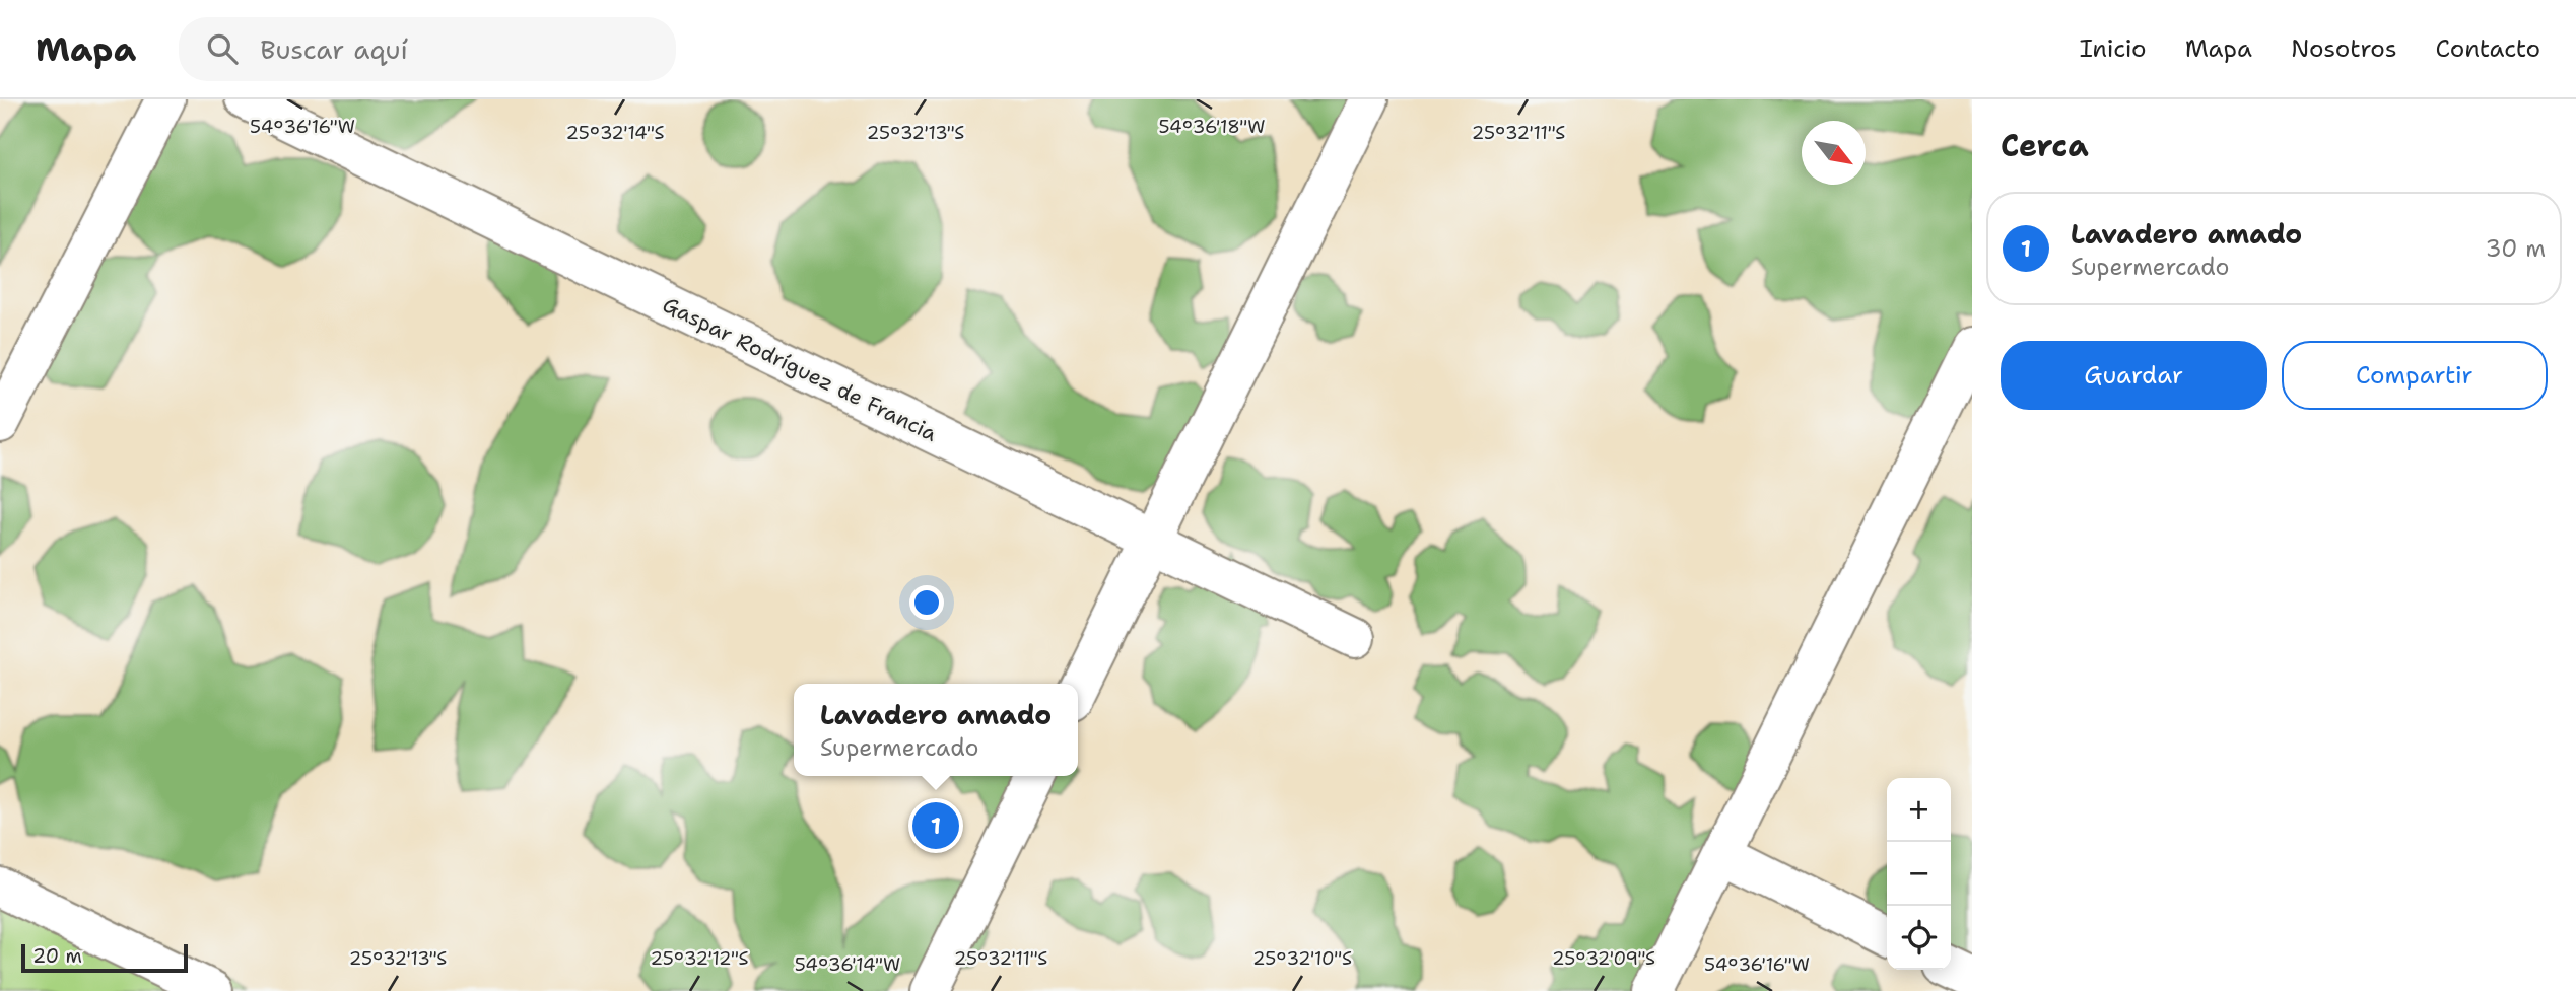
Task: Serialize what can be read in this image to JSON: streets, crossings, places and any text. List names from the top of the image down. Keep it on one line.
{"streets":{"street":["Gaspar Rodríguez de Francia"]},"scale_bar":"20 m","north":"bottom right","page":{"header":"Mapa","search":"Buscar aquí","nav":["Inicio","Mapa","Nosotros","Contacto"],"heading":"Cerca","list":[{"mark":"1","name":"Lavadero amado","note":"Supermercado","value":"30 m"}],"buttons":["Guardar","Compartir"],"popup":["Lavadero amado","Supermercado"],"map_buttons":["+","−"],"pins":"1","scale":"20 m"},"coordinates":["54°36'16\"W","54°36'18\"W","25°32'14\"S","25°32'13\"S","25°32'11\"S","25°32'12\"S","25°32'10\"S","25°32'09\"S","54°36'14\"W"]}
